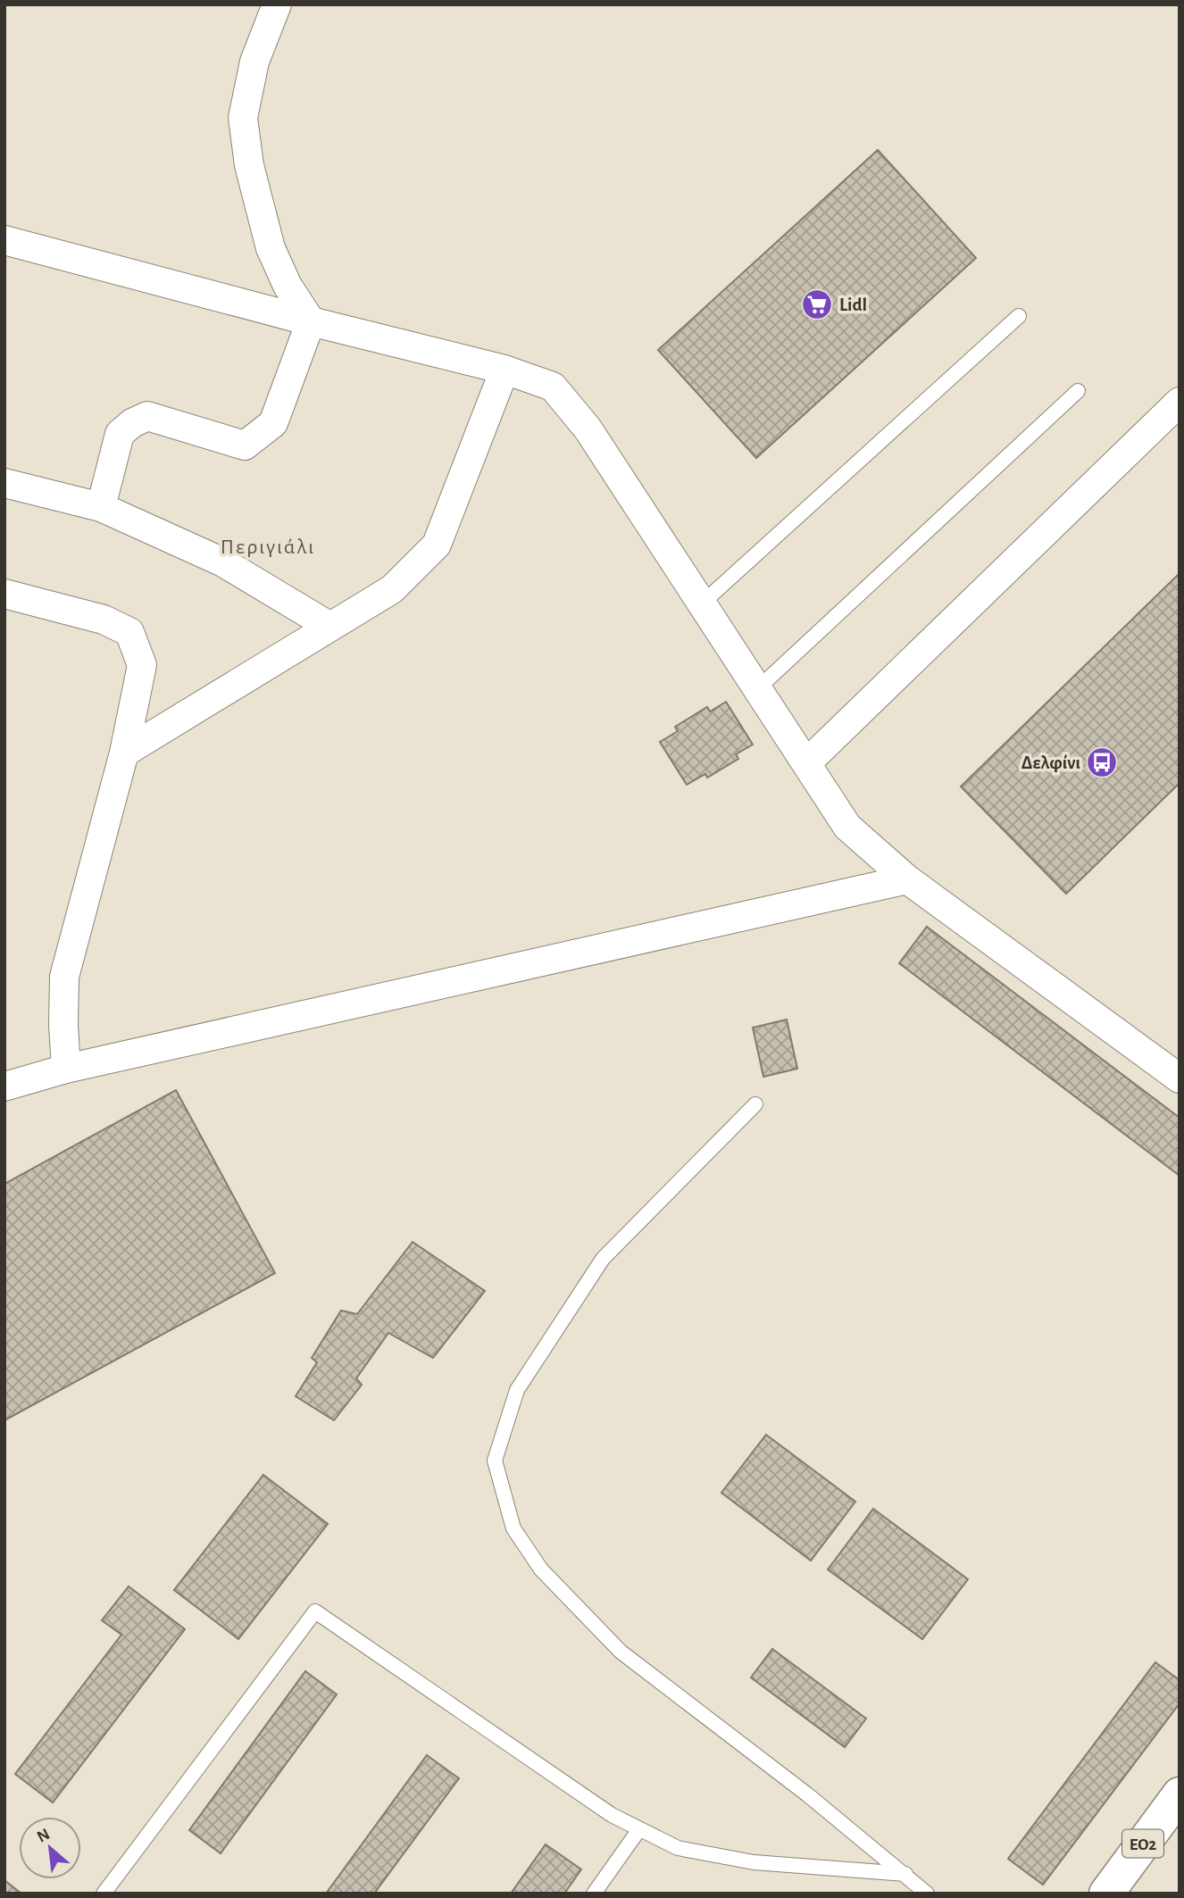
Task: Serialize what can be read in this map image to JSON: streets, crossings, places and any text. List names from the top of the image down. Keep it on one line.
{"streets":{"main road":["ΕΟ2"]},"districts":["Περιγιάλι"],"places":{"supermarket":["Lidl"],"bus stop":["Δελφίνι"]},"north":"top left"}
